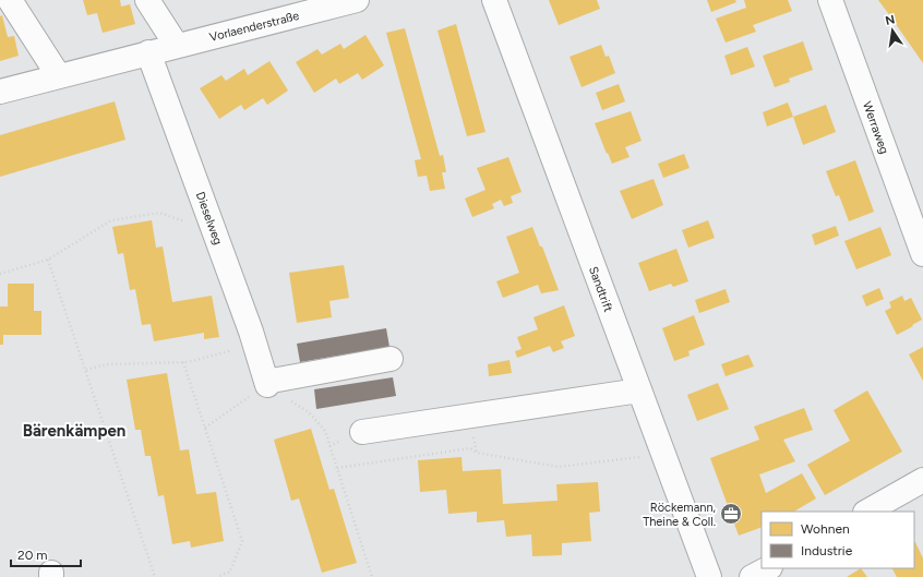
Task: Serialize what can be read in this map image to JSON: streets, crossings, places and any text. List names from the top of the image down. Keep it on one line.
{"streets":{"street":["Vorlaenderstraße","Werraweg","Dieselweg","Sandtrift"]},"crossings":[["Vorlaenderstraße","Dieselweg"]],"districts":["Bärenkämpen"],"places":{"office":["Röckemann, Theine & Coll."]},"legend":["Wohnen","Industrie"],"scale_bar":"20 m","north":"top"}
